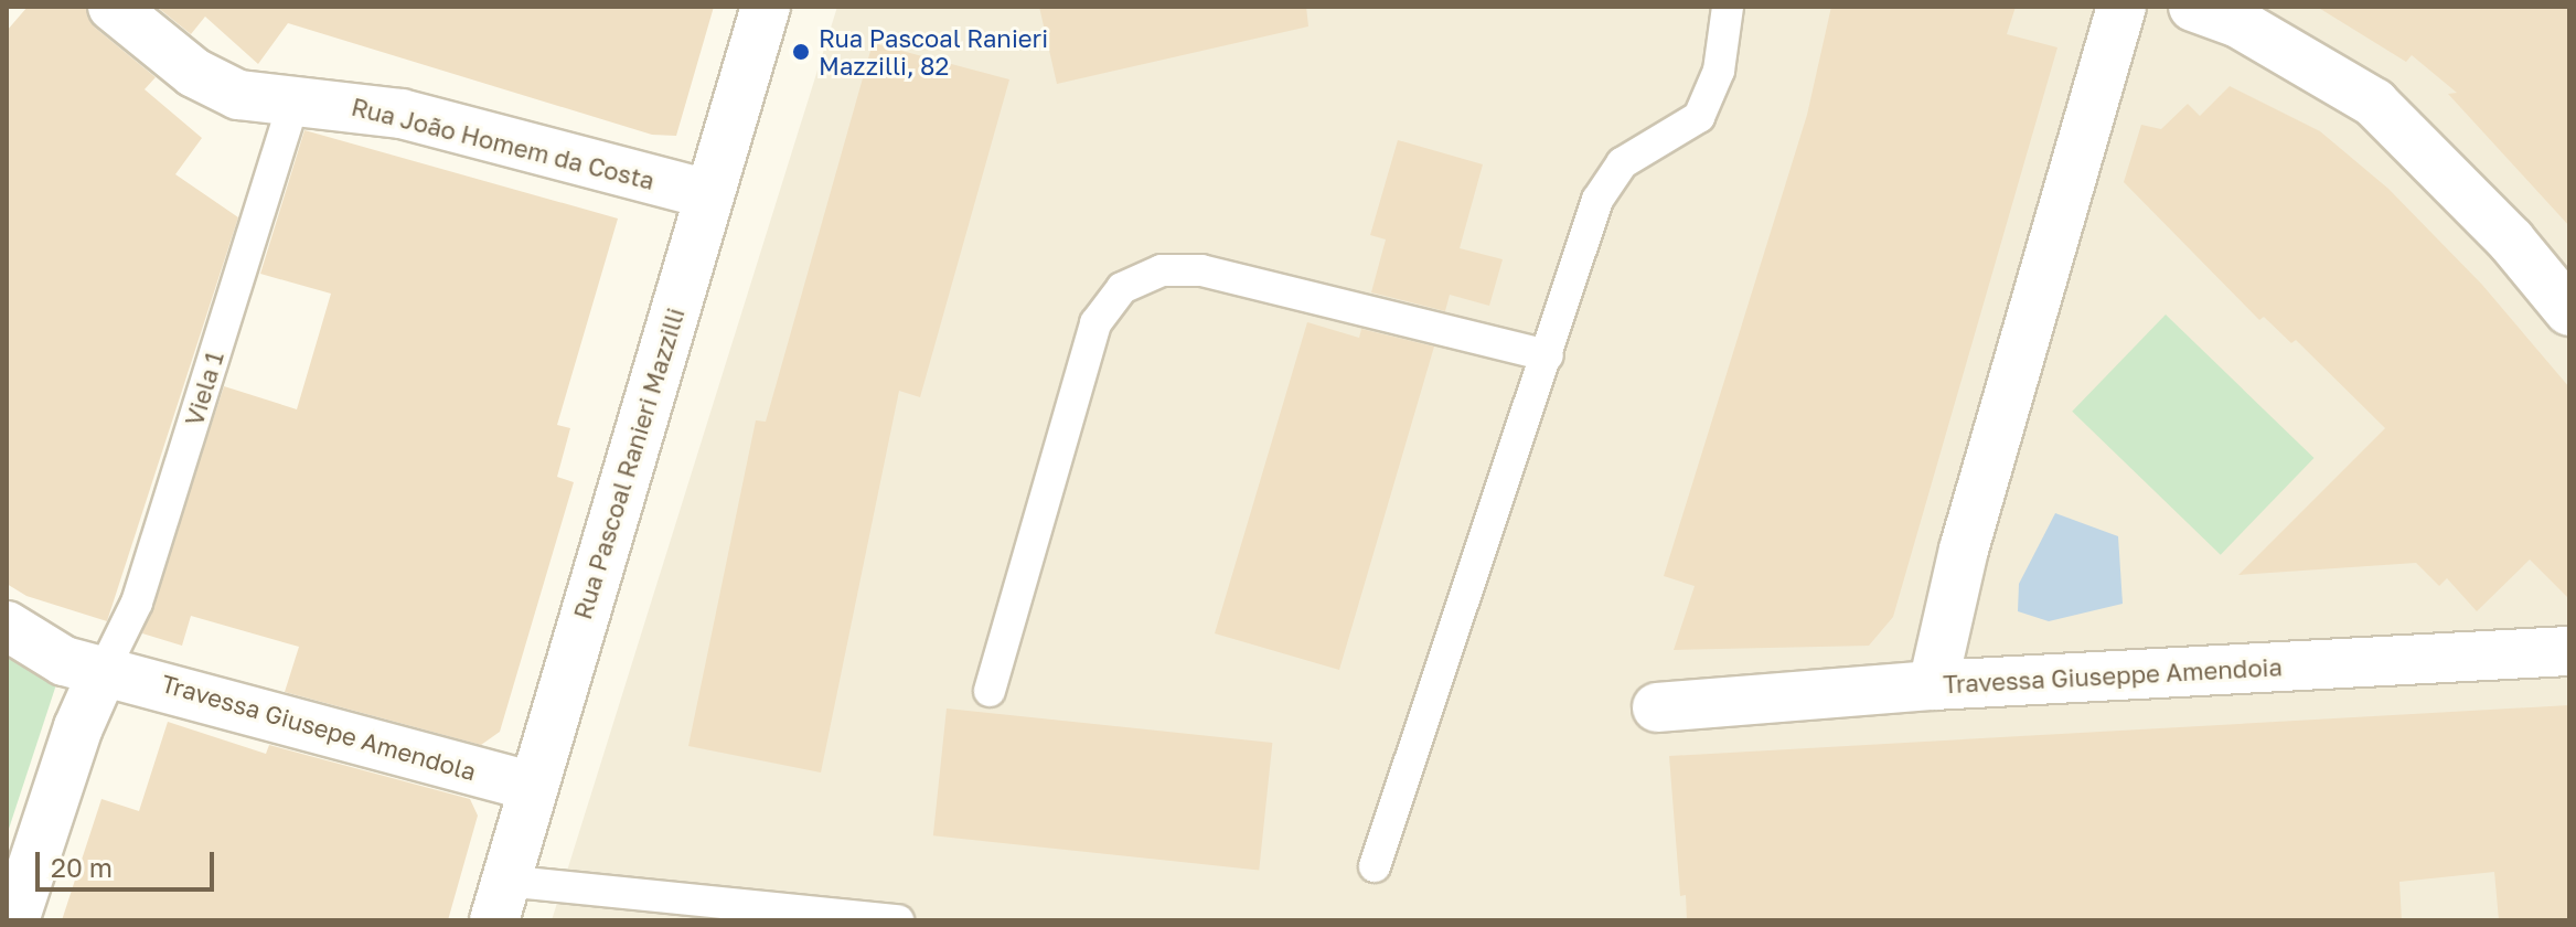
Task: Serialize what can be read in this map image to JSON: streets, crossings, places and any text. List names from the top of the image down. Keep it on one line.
{"streets":{"street":["Rua João Homem da Costa","Rua Pascoal Ranieri Mazzilli","Travessa Giuseppe Amendoia","Travessa Giusepe Amendola"],"lane":["Viela 1"]},"crossings":[["Rua João Homem da Costa","Viela 1"],["Rua João Homem da Costa","Rua Pascoal Ranieri Mazzilli"],["Viela 1","Travessa Giusepe Amendola"],["Rua Pascoal Ranieri Mazzilli","Travessa Giusepe Amendola"]],"places":["Rua Pascoal Ranieri Mazzilli, 82"],"scale_bar":"20 m"}
